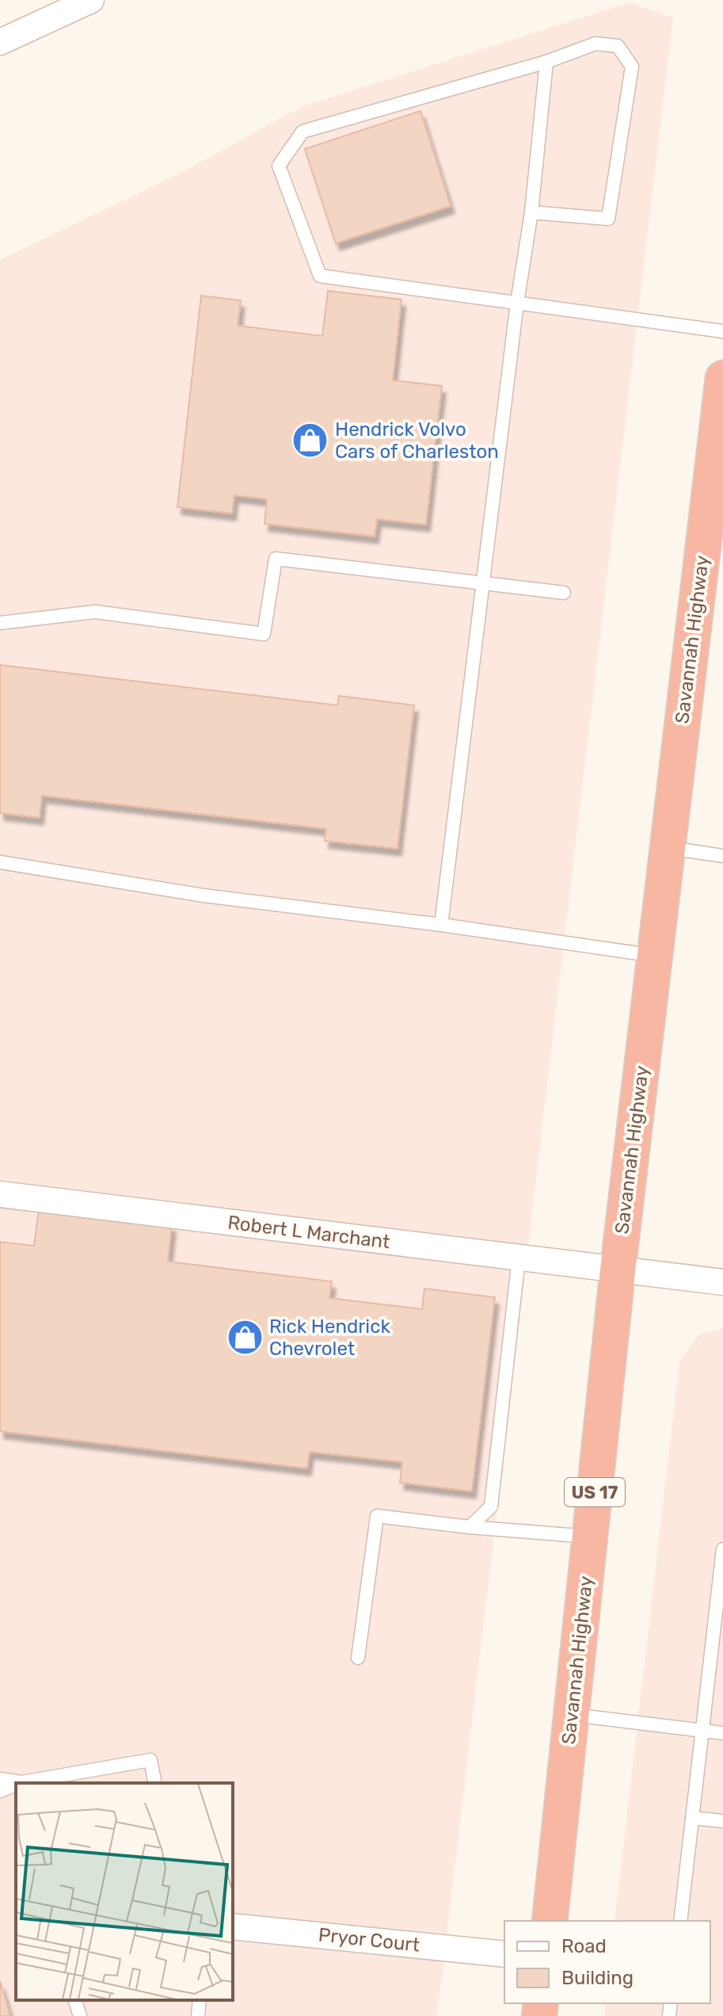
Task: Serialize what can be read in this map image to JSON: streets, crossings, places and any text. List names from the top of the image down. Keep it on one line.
{"streets":{"highway":["Savannah Highway","US 17"],"street":["Robert L Marchant","Pryor Court"]},"crossings":[["Savannah Highway","Robert L Marchant"]],"places":{"shop":["Hendrick Volvo Cars of Charleston","Rick Hendrick Chevrolet"]},"legend":["Road","Building"]}
